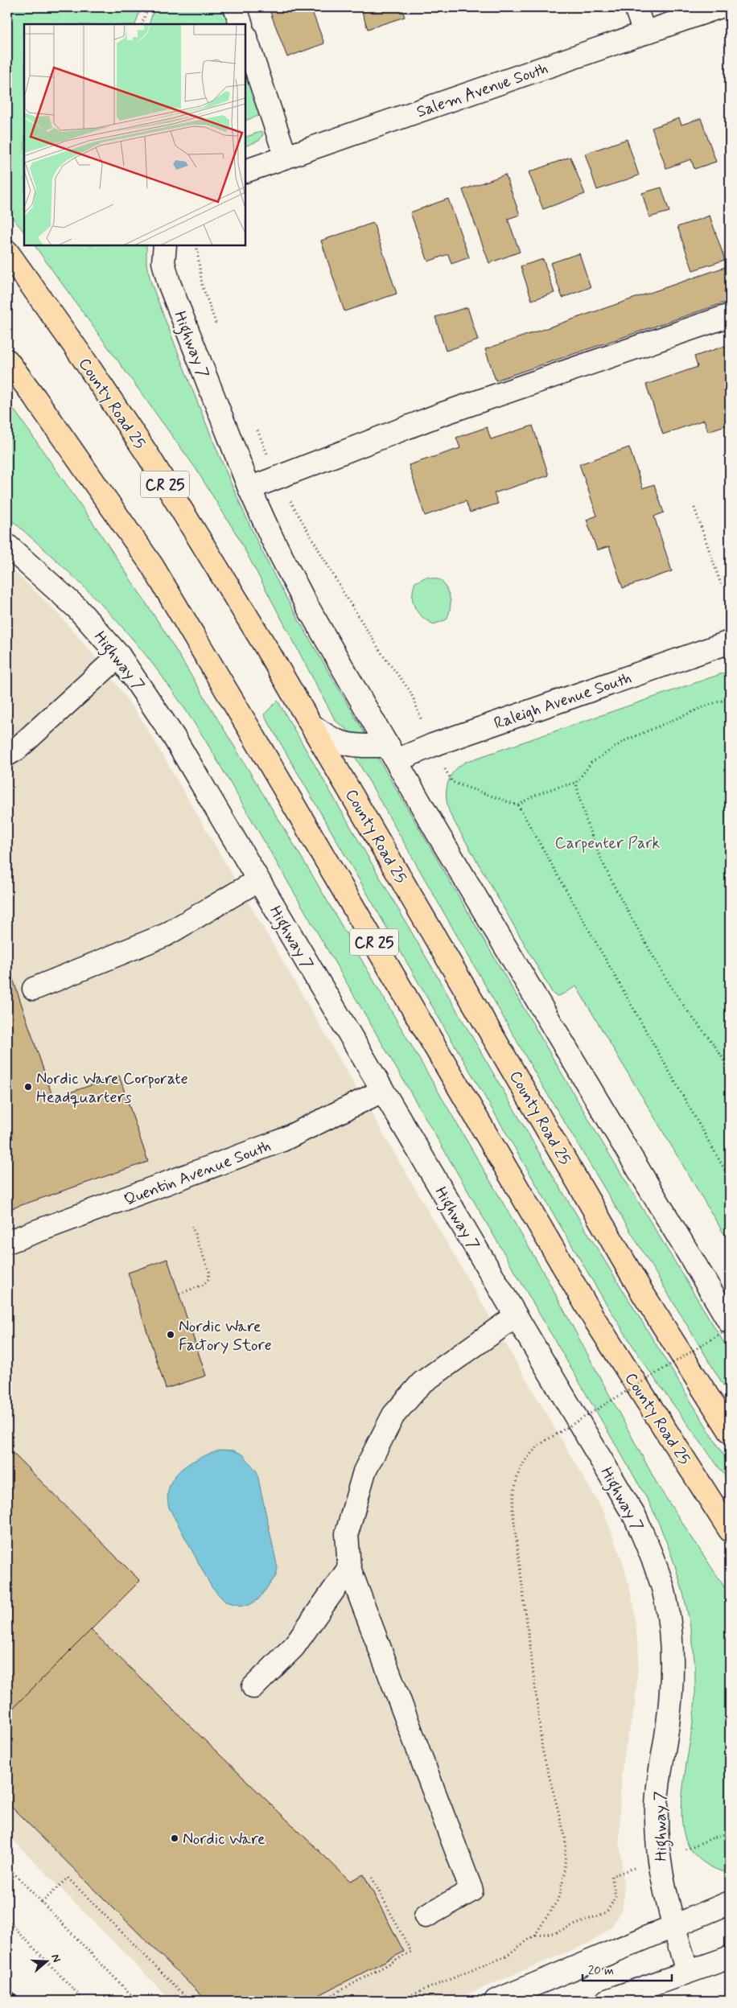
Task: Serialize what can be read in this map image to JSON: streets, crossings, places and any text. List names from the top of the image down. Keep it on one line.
{"streets":{"main road":["County Road 25","CR 25"],"street":["Salem Avenue South","Highway 7","Raleigh Avenue South","Quentin Avenue South"]},"crossings":[["Highway 7","Raleigh Avenue South"],["Highway 7","Quentin Avenue South"]],"parks":["Carpenter Park"],"places":["Nordic Ware Corporate Headquarters","Nordic Ware Factory Store","Nordic Ware"],"scale_bar":"20 m","north":"right"}
